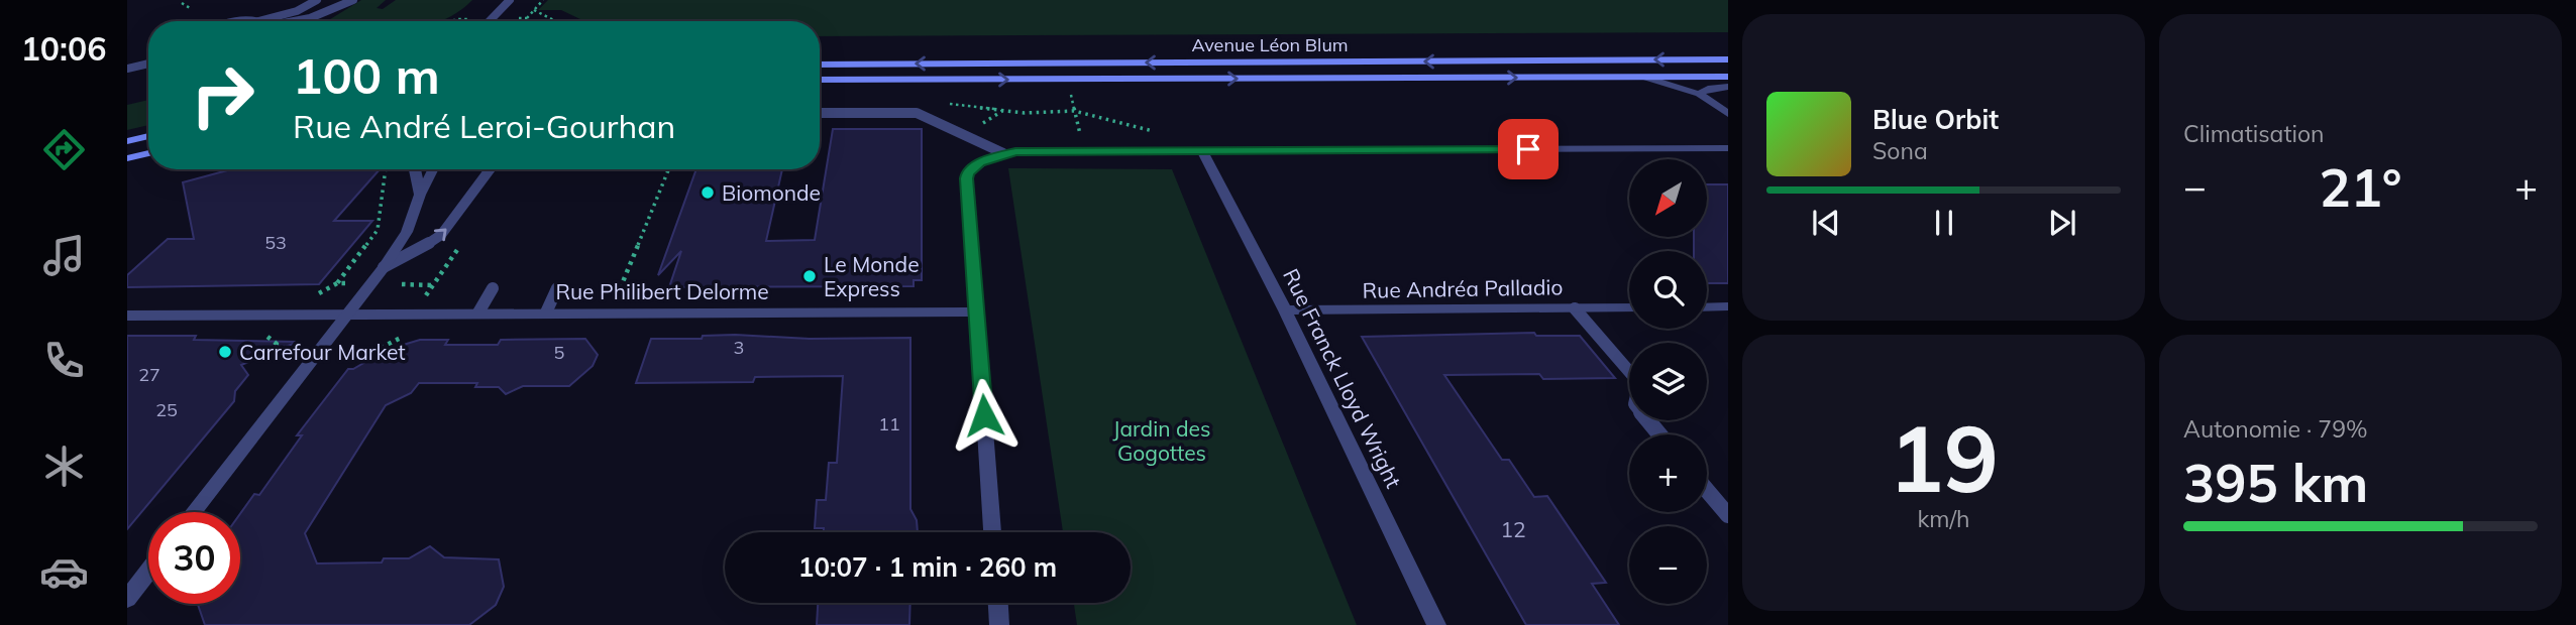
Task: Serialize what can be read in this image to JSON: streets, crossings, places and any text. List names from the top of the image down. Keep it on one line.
{"streets":{"main road":["Avenue Léon Blum"],"street":["Rue Andréa Palladio","Rue Philibert Delorme","Rue Franck Lloyd Wright"]},"crossings":[["Rue Andréa Palladio","Rue Franck Lloyd Wright"]],"parks":["Jardin des Gogottes"],"places":["Biomonde","Le Monde Express","Carrefour Market"],"house_numbers":["53","3","5","27","25","11","12"],"north":"bottom left","page":{"tabs":"10:06","tile":["Climatisation",["19","km/h"],["Autonomie · 79%","395 km"]],"turn":["100 m","Rue André Leroi-Gourhan"],"song":["Blue Orbit","Sona"],"heat":["−","21°","+"],"map_buttons":["+","−"],"limit":"30","trip":"10:07 · 1 min · 260 m"}}
